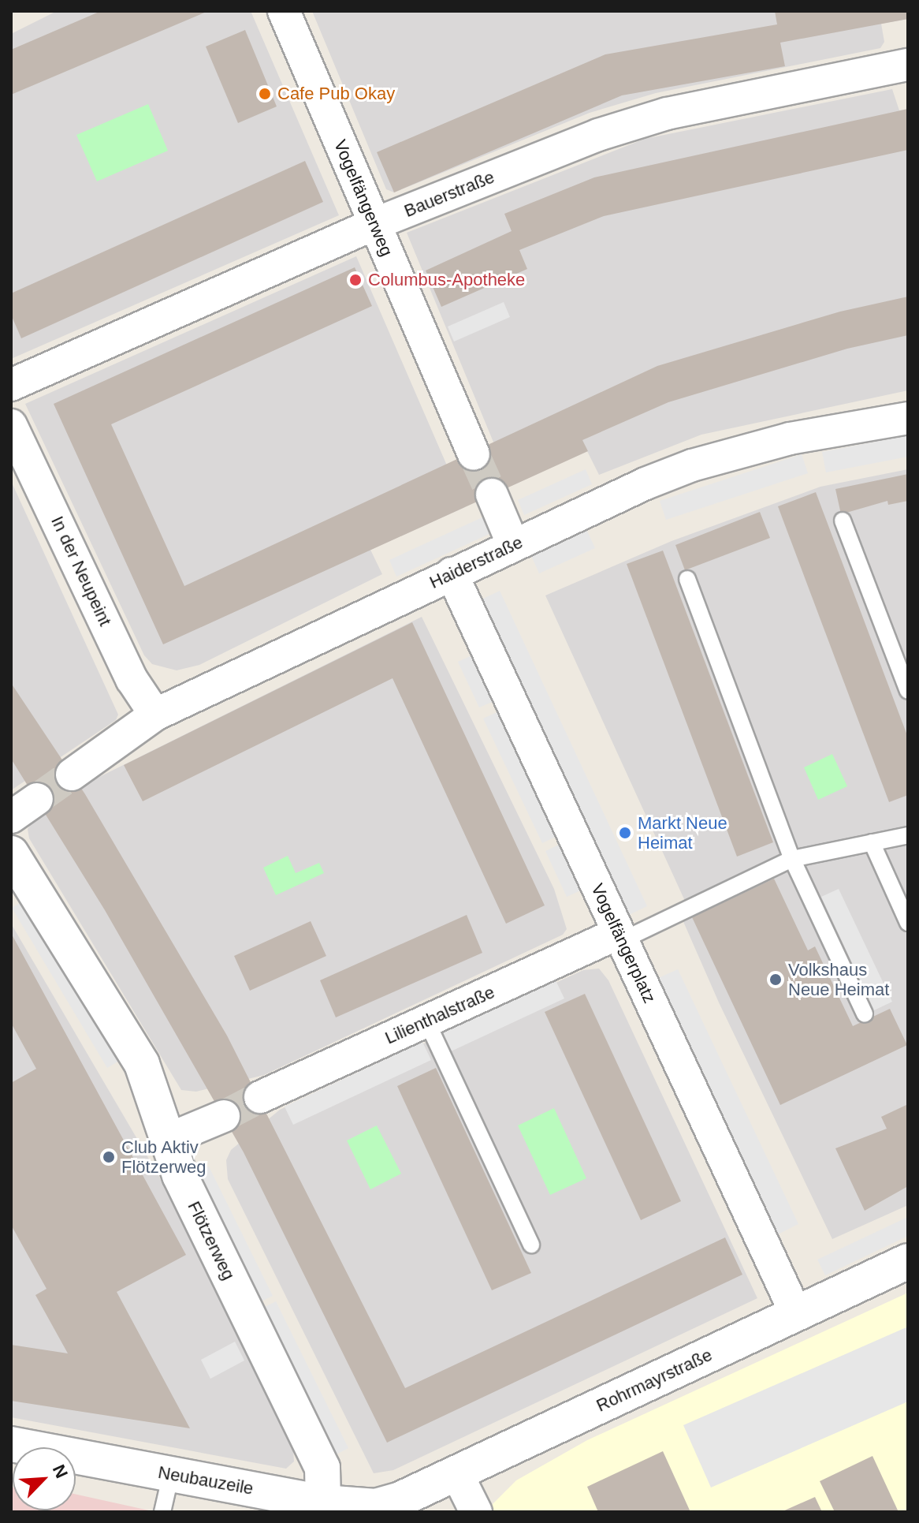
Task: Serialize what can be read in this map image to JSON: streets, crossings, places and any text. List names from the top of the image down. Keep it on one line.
{"streets":{"street":["Bauerstraße","Vogelfängerweg","Haiderstraße","In der Neupeint","Vogelfängerplatz","Lilienthalstraße","Flötzerweg","Rohrmayrstraße","Neubauzeile"]},"crossings":[["Bauerstraße","Vogelfängerweg"],["Haiderstraße","In der Neupeint"],["Haiderstraße","Vogelfängerplatz"],["Vogelfängerplatz","Lilienthalstraße"],["Vogelfängerplatz","Rohrmayrstraße"],["Flötzerweg","Neubauzeile"],["Rohrmayrstraße","Neubauzeile"]],"places":["Cafe Pub Okay","Columbus-Apotheke","Markt Neue Heimat","Volkshaus Neue Heimat","Club Aktiv Flötzerweg"],"north":"top right"}
